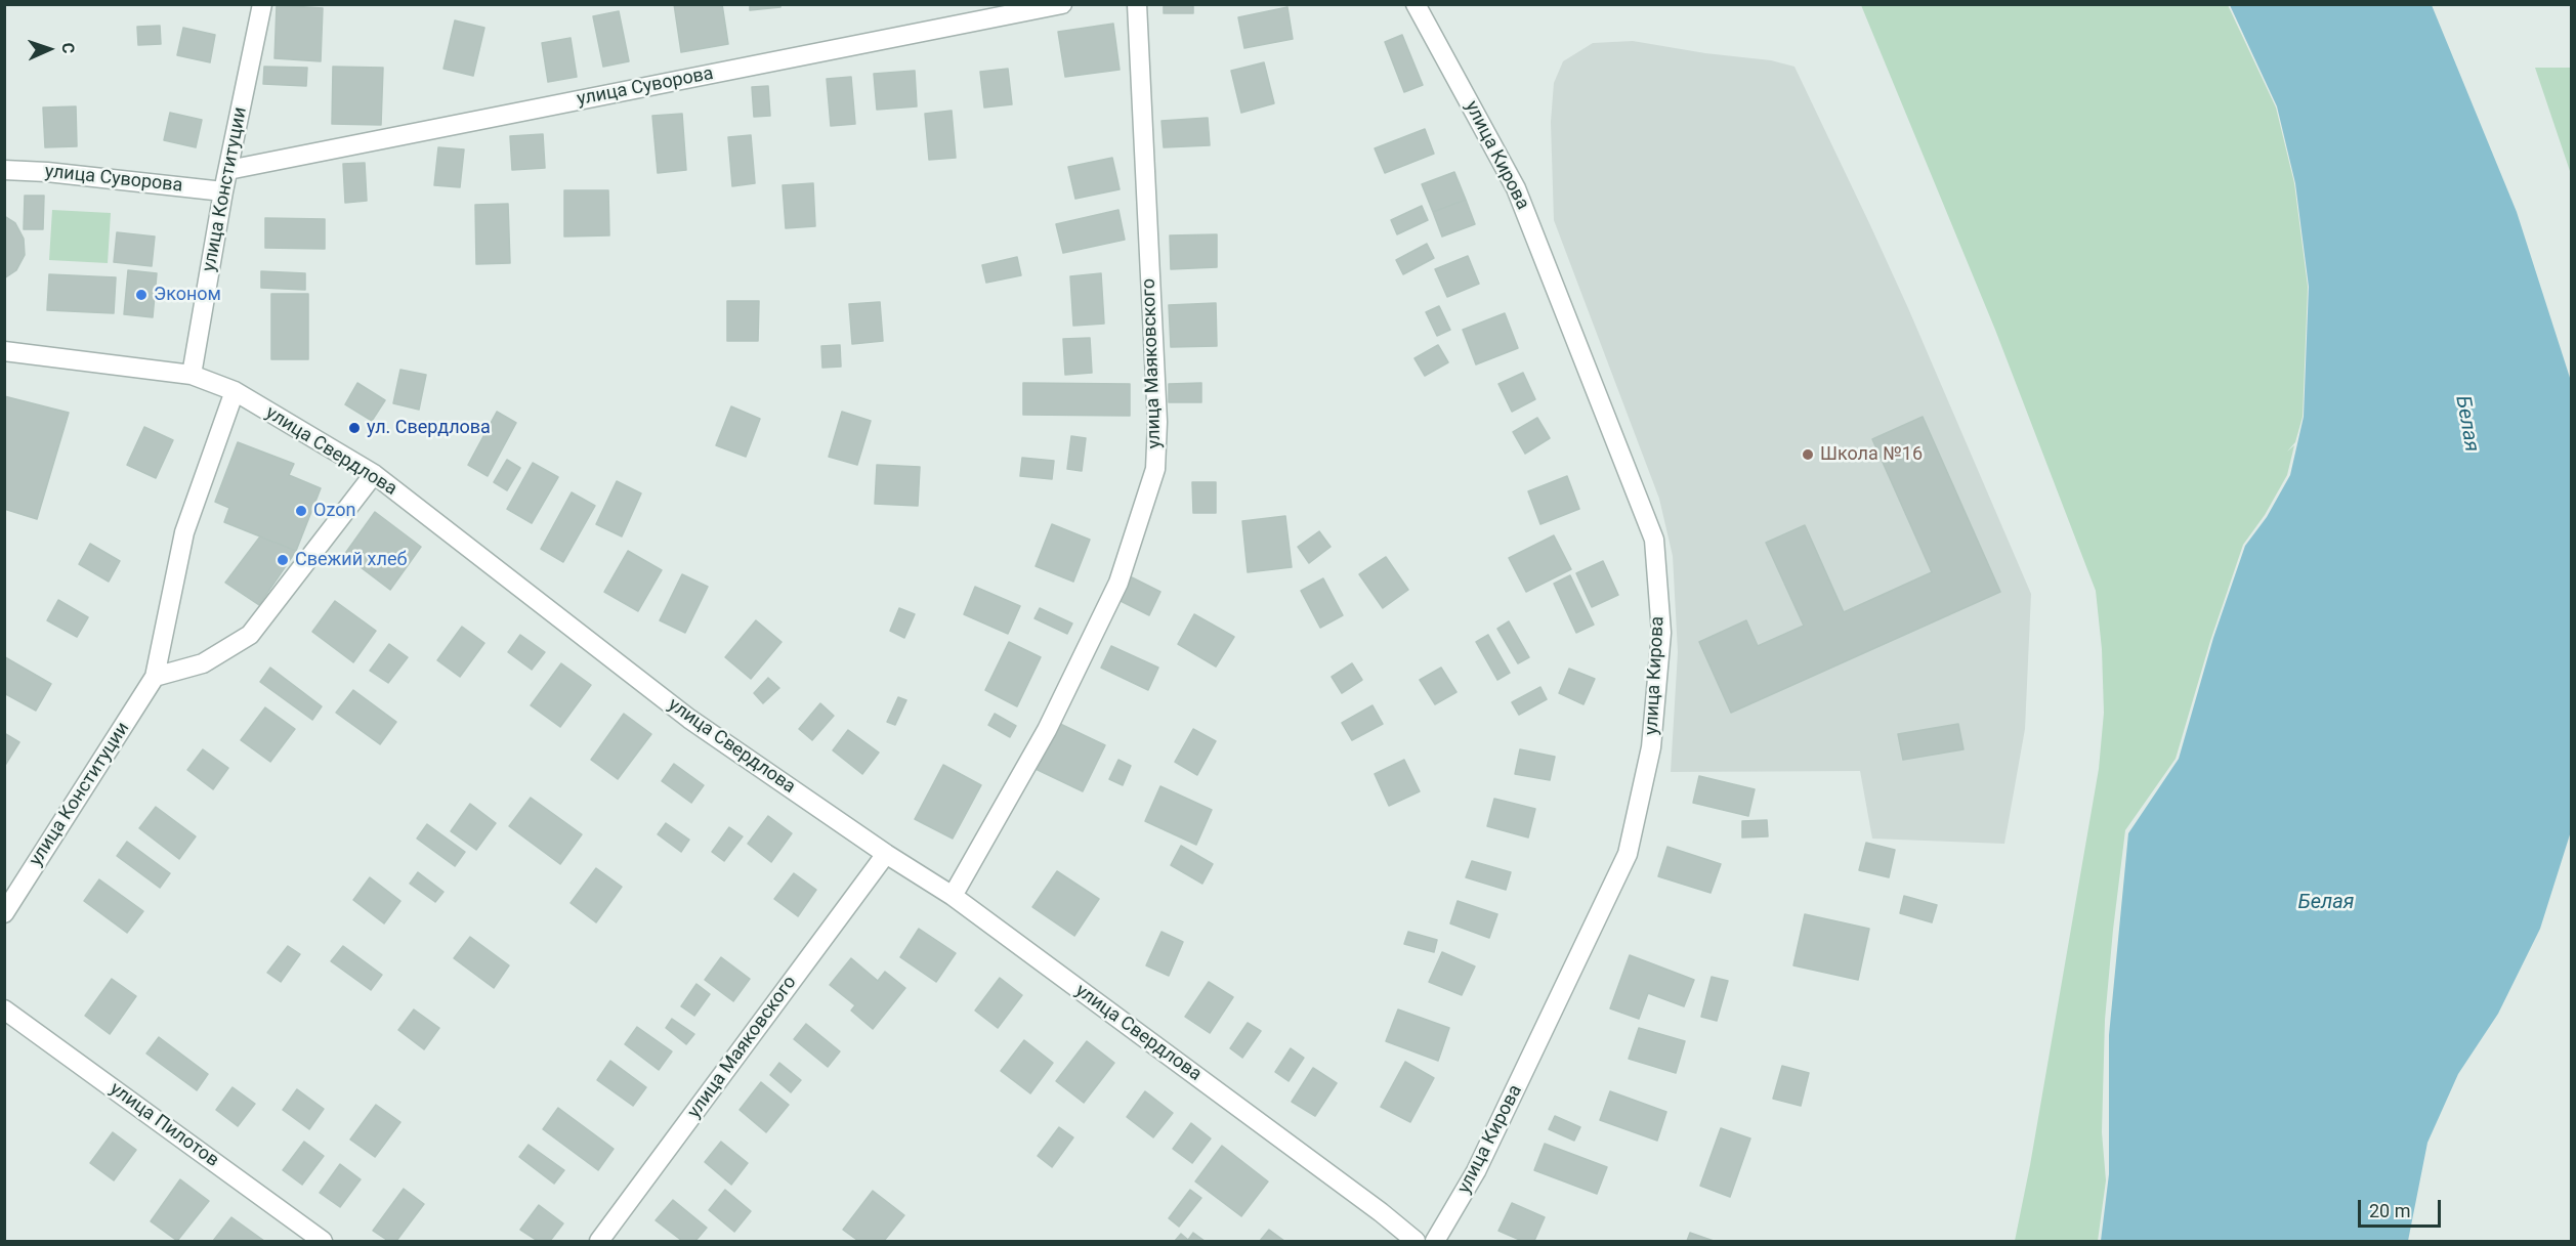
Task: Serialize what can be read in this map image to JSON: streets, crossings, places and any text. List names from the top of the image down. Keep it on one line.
{"streets":{"street":["улица Суворова","улица Кирова","улица Конституции","улица Маяковского","улица Свердлова","улица Пилотов"]},"crossings":[["улица Суворова","улица Конституции"],["улица Конституции","улица Свердлова"],["улица Маяковского","улица Свердлова"]],"water":["Белая"],"places":["Эконом","ул. Свердлова","Школа №16","Ozon","Свежий хлеб"],"scale_bar":"20 m","north":"right"}
